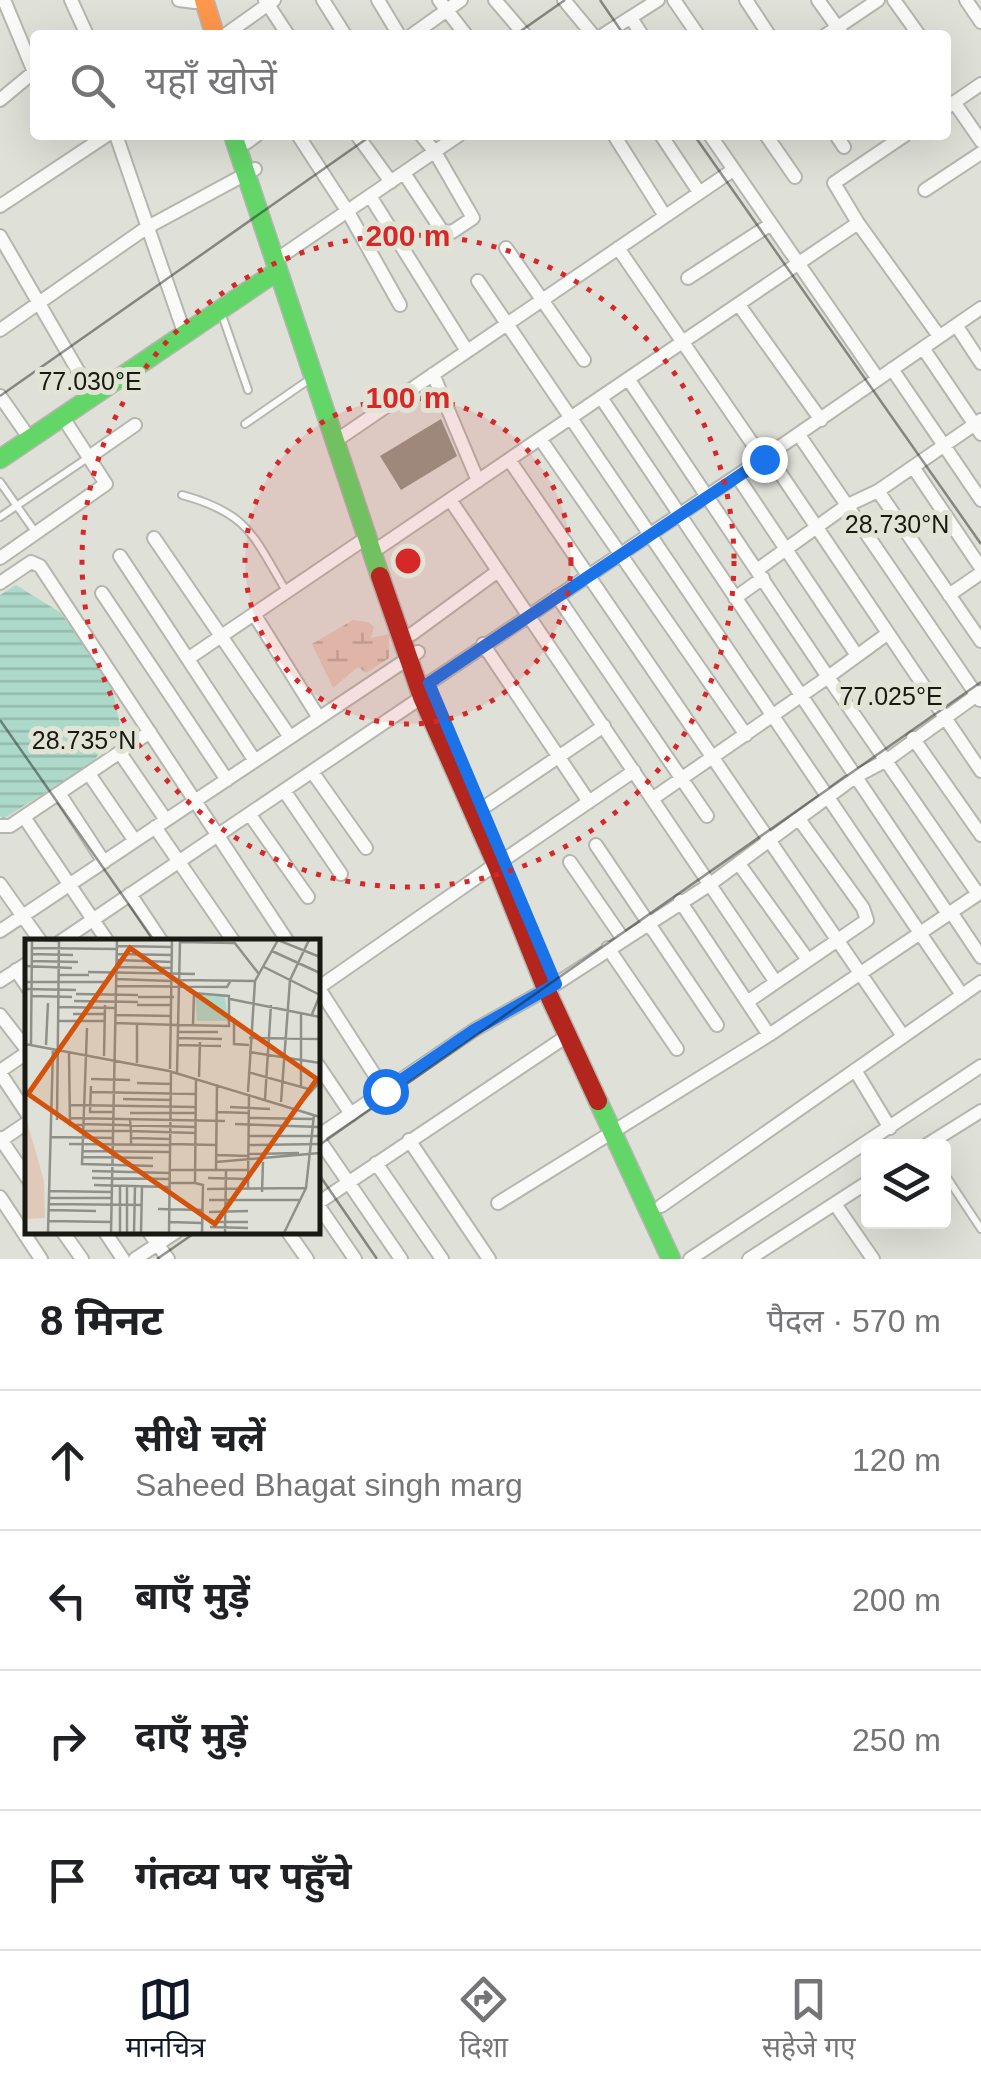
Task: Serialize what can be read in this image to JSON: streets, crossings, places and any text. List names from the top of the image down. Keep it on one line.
{"page":{"search":"यहाँ खोजें","heading":["8 मिनट","पैदल · 570 m"],"list":[["सीधे चलें","Saheed Bhagat singh marg","120 m"],["बाएँ मुड़ें","200 m"],["दाएँ मुड़ें","250 m"],"गंतव्य पर पहुँचे"],"nav":["मानचित्र","दिशा","सहेजे गए"]},"coordinates":["77.030°E","28.730°N","77.025°E","28.735°N"],"rings":["200 m","100 m"]}
